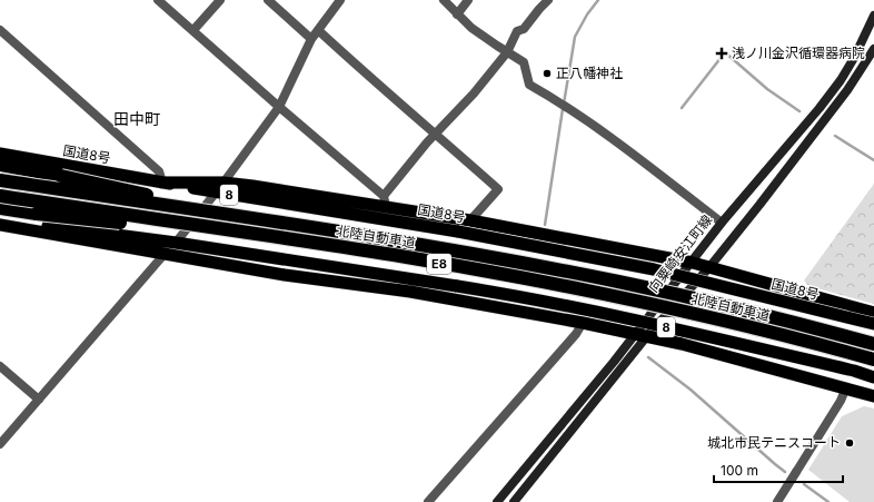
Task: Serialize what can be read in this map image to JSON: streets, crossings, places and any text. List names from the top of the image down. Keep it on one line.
{"streets":{"highway":["国道8号","8","北陸自動車道","E8"],"main road":["向粟崎安江町線"]},"districts":["田中町"],"places":{"health":["浅ノ川金沢循環器病院"],"other":["正八幡神社","城北市民テニスコート"]},"scale_bar":"100 m"}
